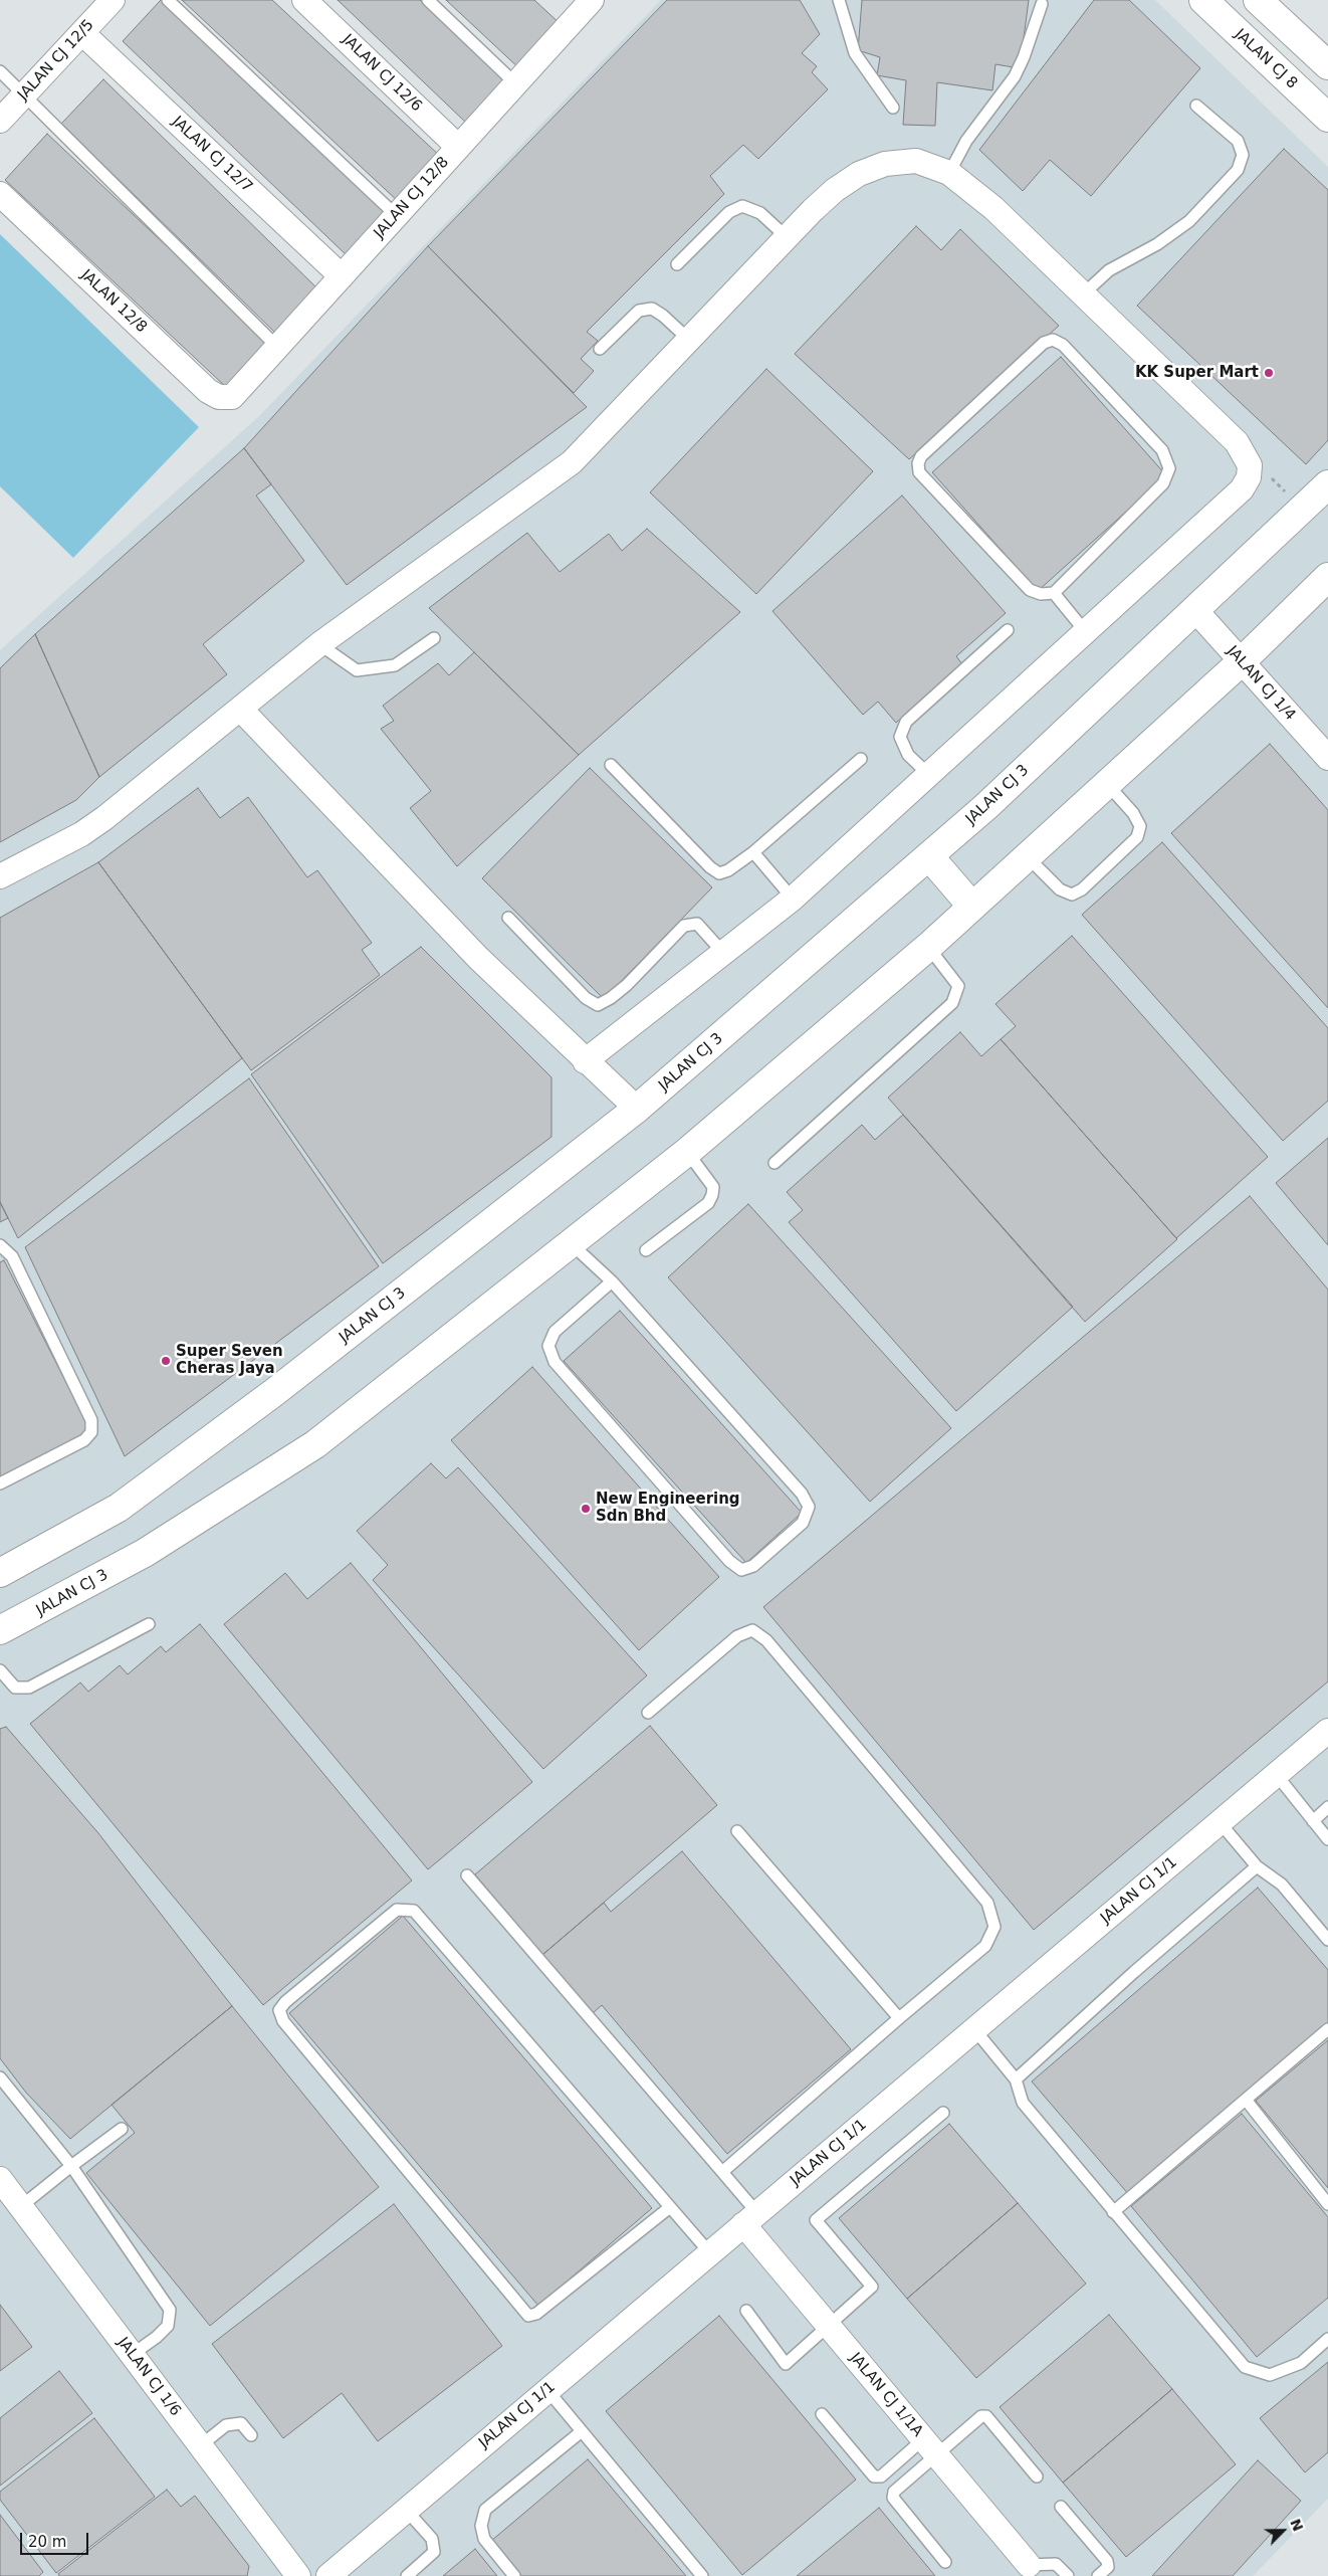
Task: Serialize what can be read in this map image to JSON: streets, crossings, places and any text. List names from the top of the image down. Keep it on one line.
{"streets":{"street":["JALAN CJ 8","JALAN CJ 12/5","JALAN CJ 12/6","JALAN CJ 12/7","JALAN CJ 12/8","JALAN 12/8","JALAN CJ 1/4","JALAN CJ 3","JALAN CJ 1/1","JALAN CJ 1/6","JALAN CJ 1/1A"]},"crossings":[["JALAN CJ 12/5","JALAN CJ 12/7"],["JALAN CJ 12/6","JALAN CJ 12/8"],["JALAN CJ 12/7","JALAN CJ 12/8"],["JALAN CJ 12/8","JALAN 12/8"],["JALAN CJ 1/4","JALAN CJ 3"],["JALAN CJ 1/1","JALAN CJ 1/1A"]],"places":["KK Super Mart","Super Seven Cheras Jaya","New Engineering Sdn Bhd"],"scale_bar":"20 m","north":"top right"}
